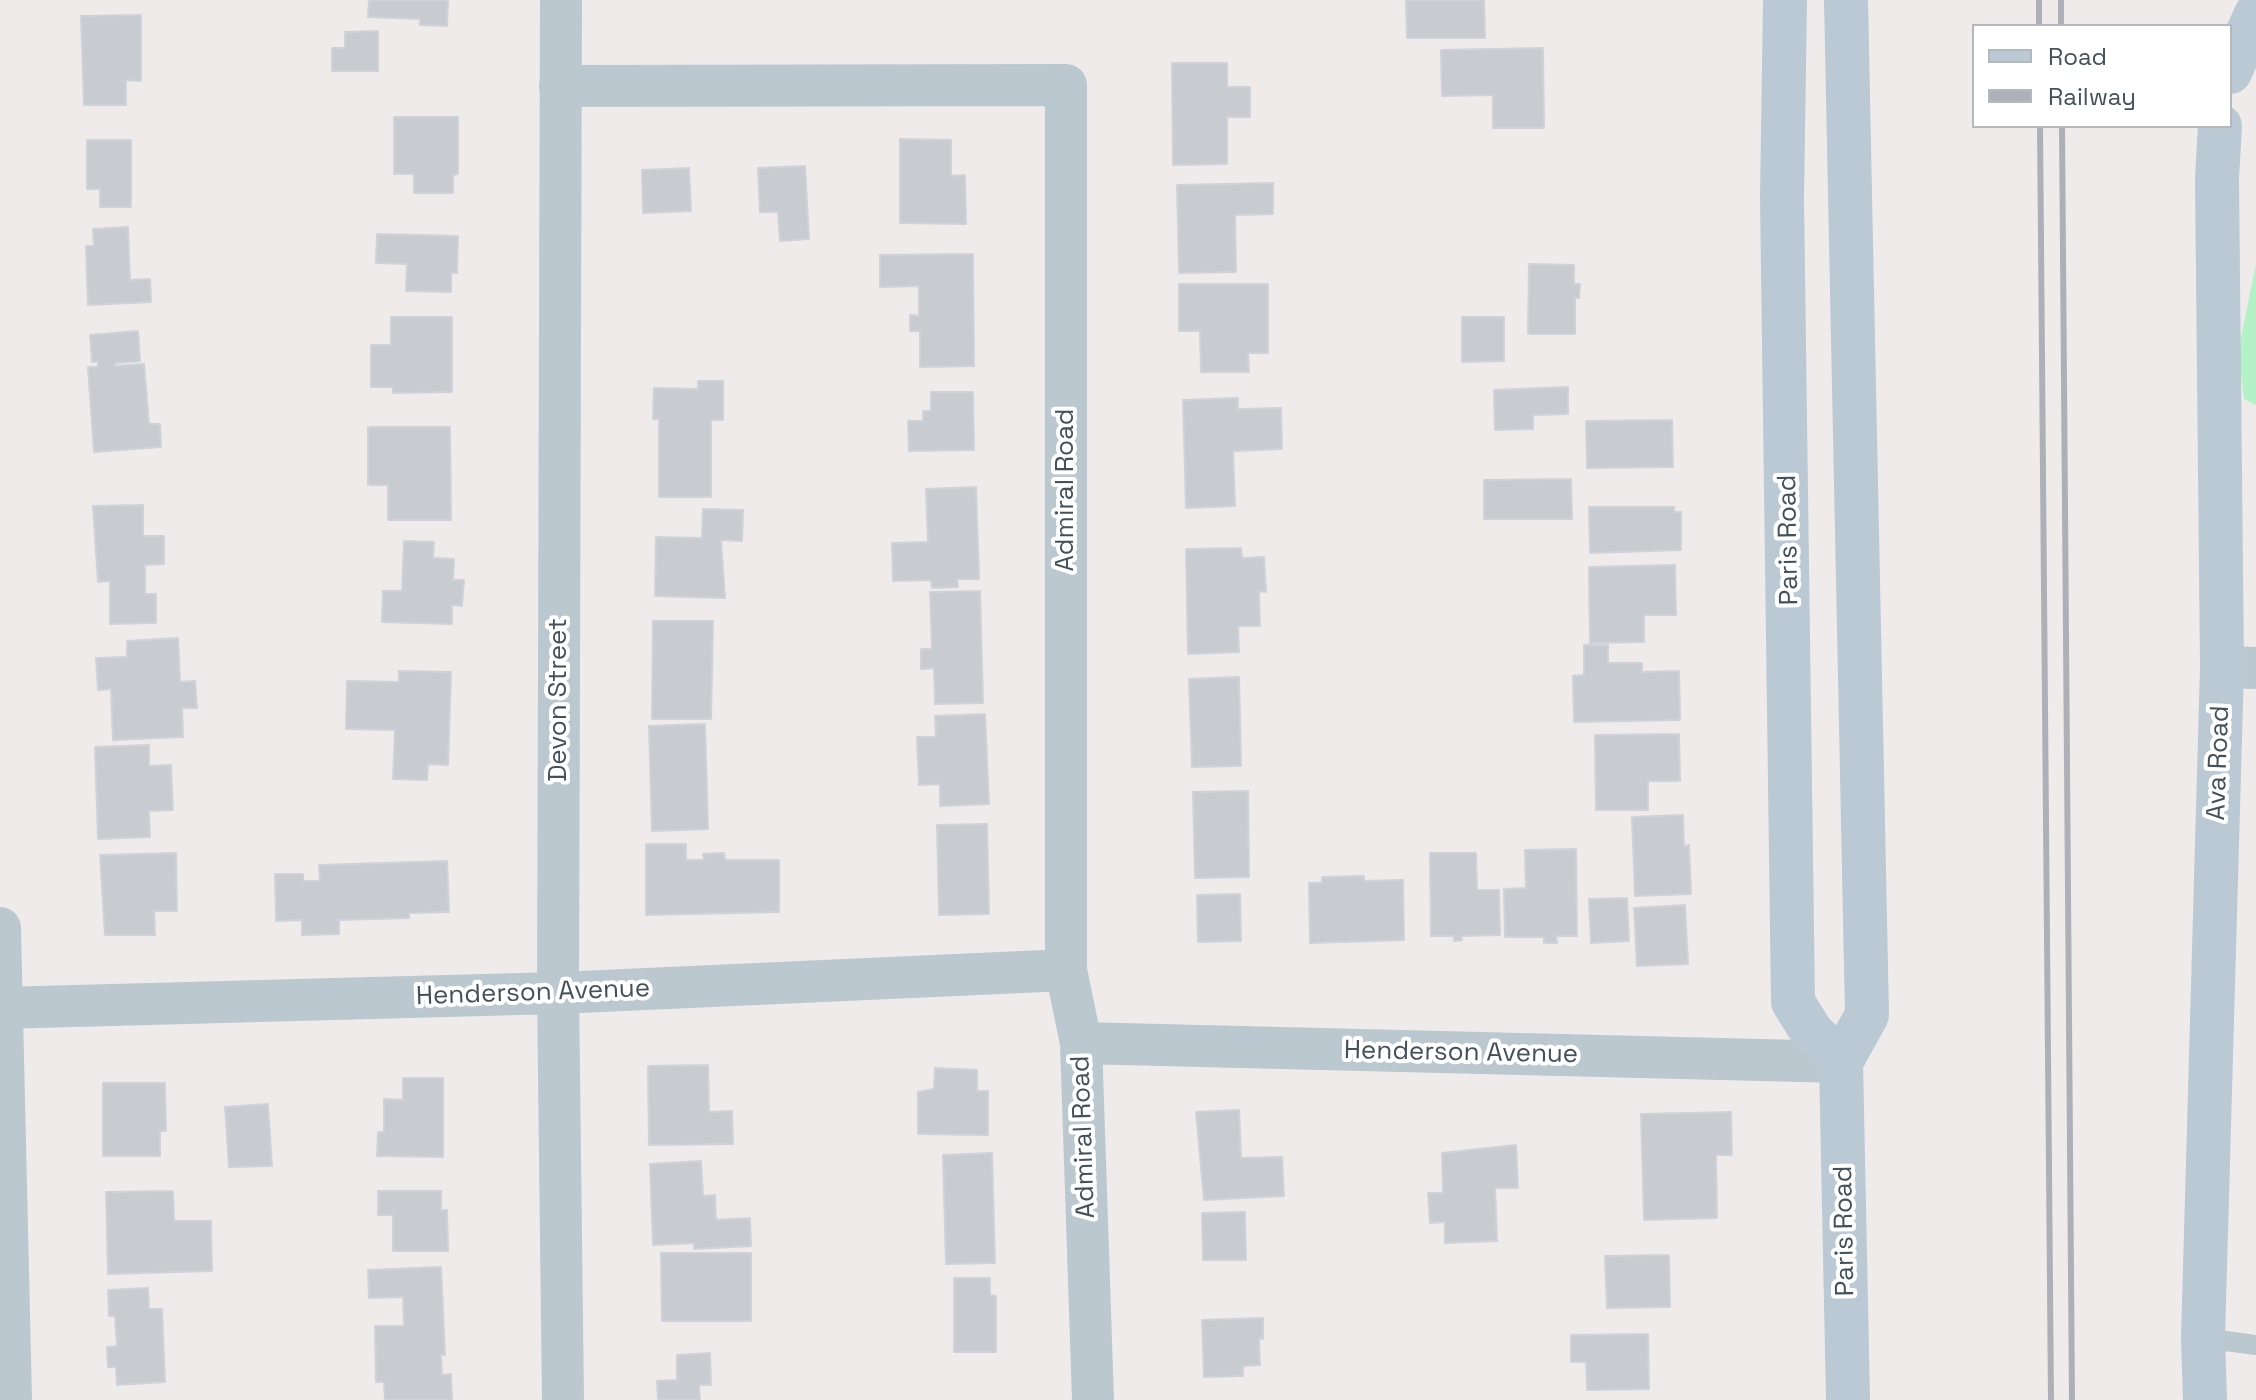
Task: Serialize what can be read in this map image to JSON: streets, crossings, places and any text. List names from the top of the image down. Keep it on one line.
{"streets":{"main road":["Paris Road","Ava Road"],"street":["Admiral Road","Devon Street","Henderson Avenue"]},"crossings":[["Admiral Road","Devon Street"],["Admiral Road","Henderson Avenue"],["Paris Road","Henderson Avenue"],["Devon Street","Henderson Avenue"]],"legend":["Road","Railway"]}
